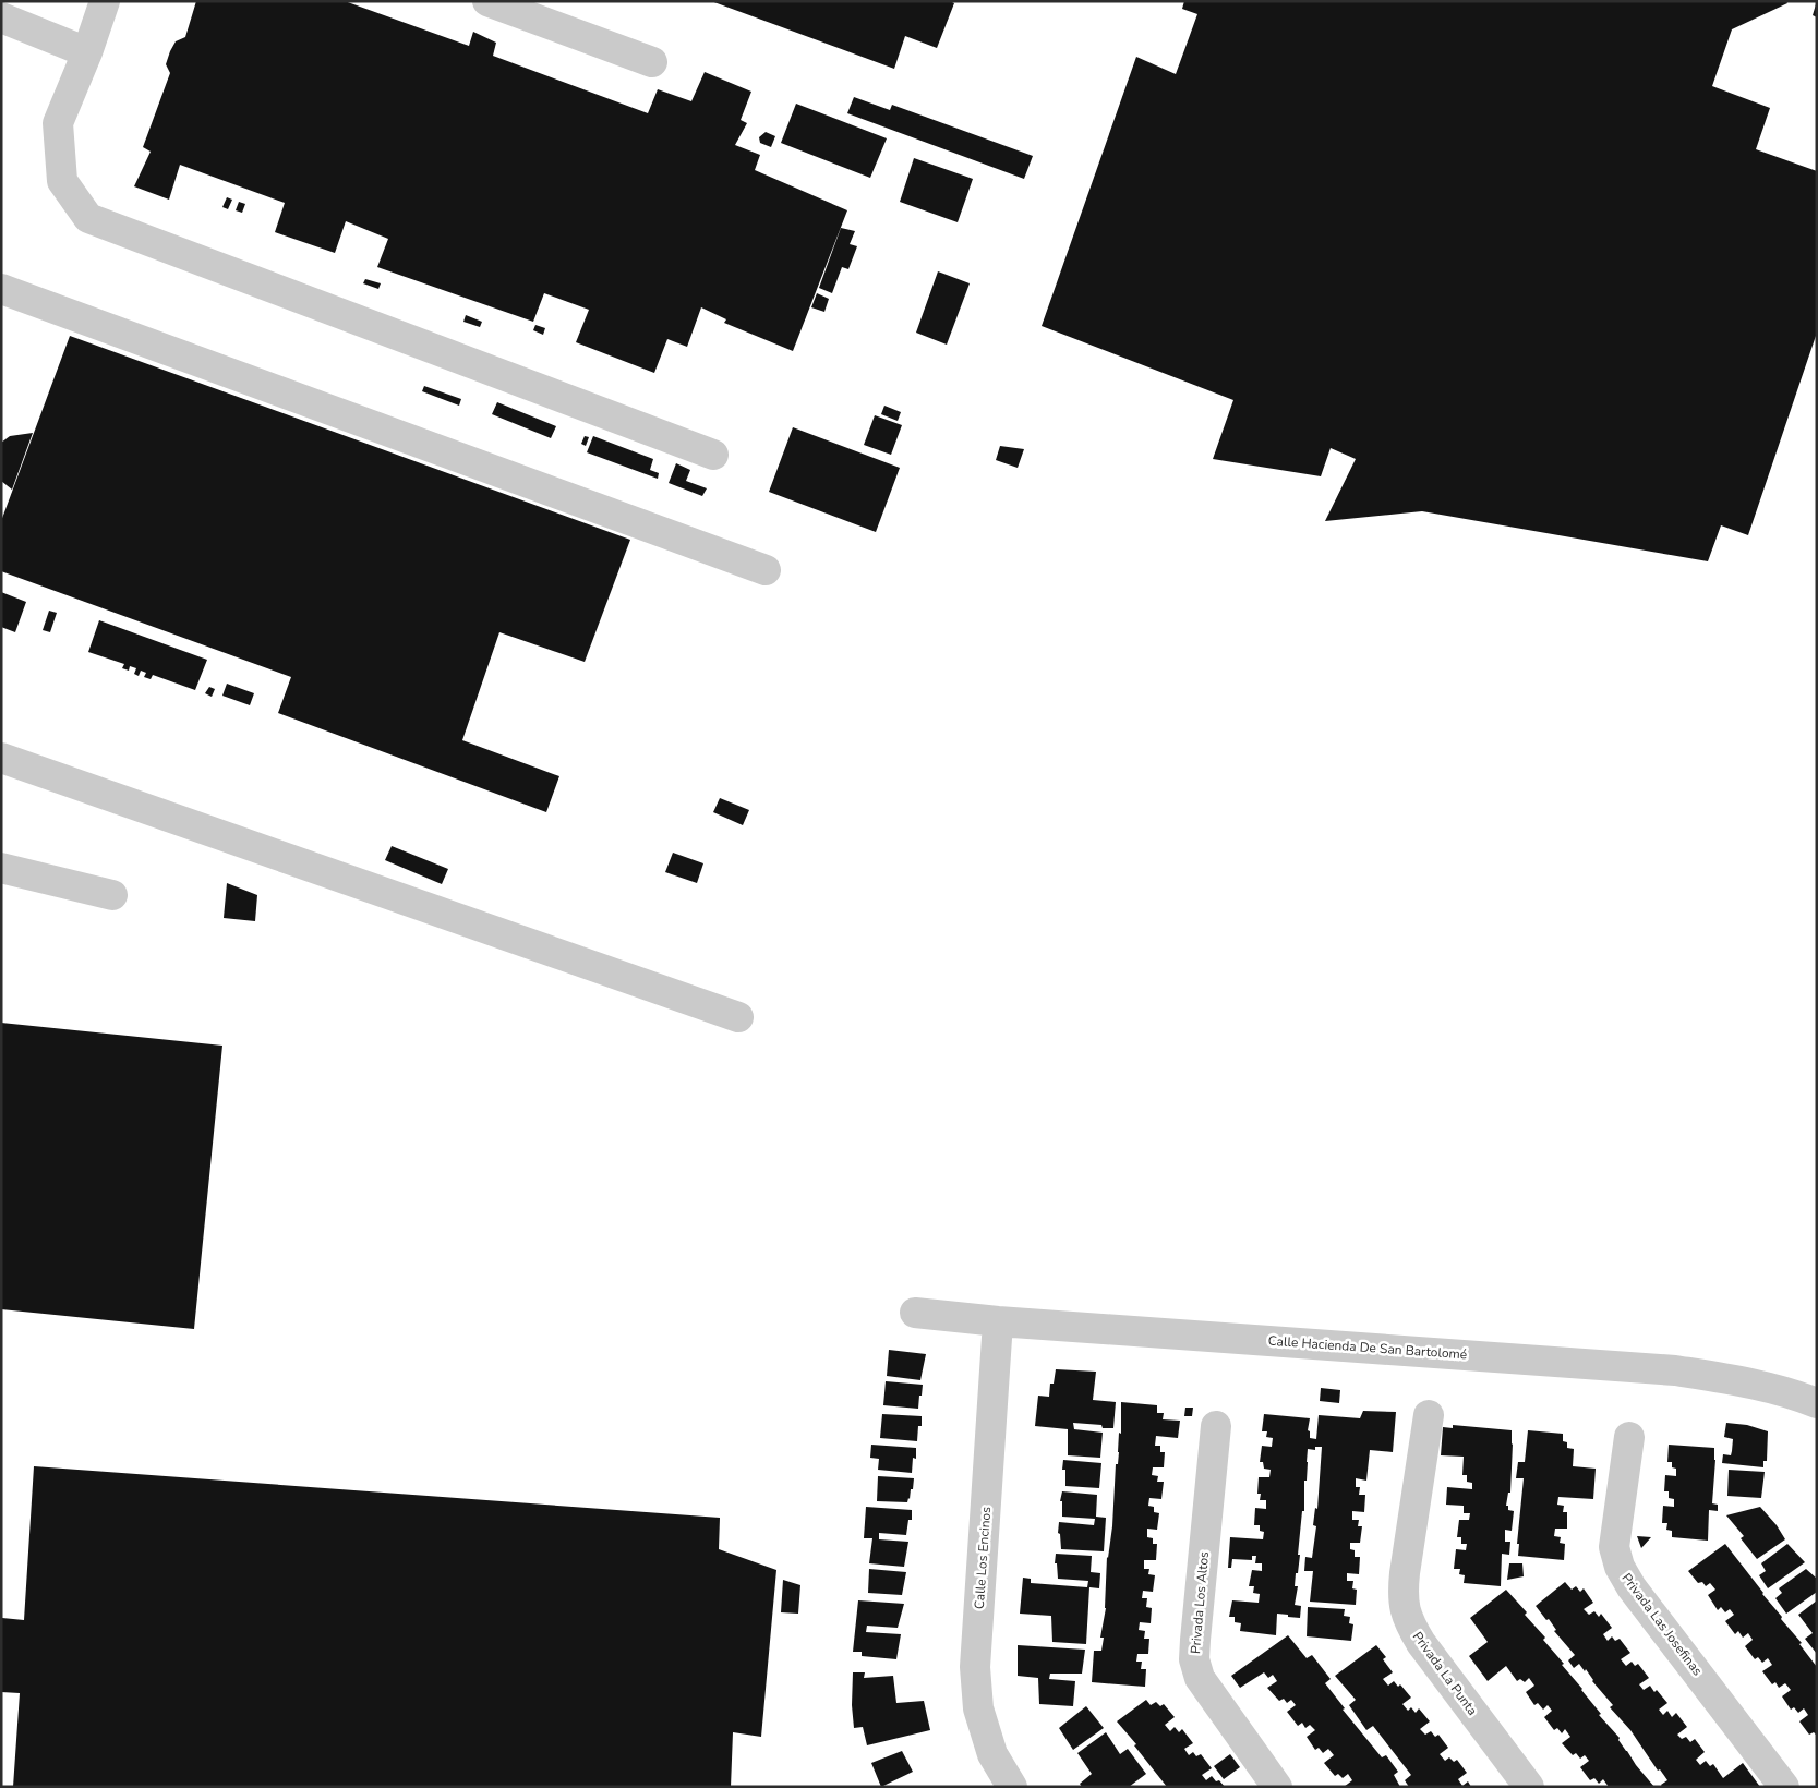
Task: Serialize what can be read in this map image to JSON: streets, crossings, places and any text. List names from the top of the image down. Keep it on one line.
{"streets":{"street":["Calle Hacienda De San Bartolomé","Calle Los Encinos","Privada Los Altos","Privada Las Josefinas","Privada La Punta"]},"crossings":[["Calle Hacienda De San Bartolomé","Calle Los Encinos"]]}
